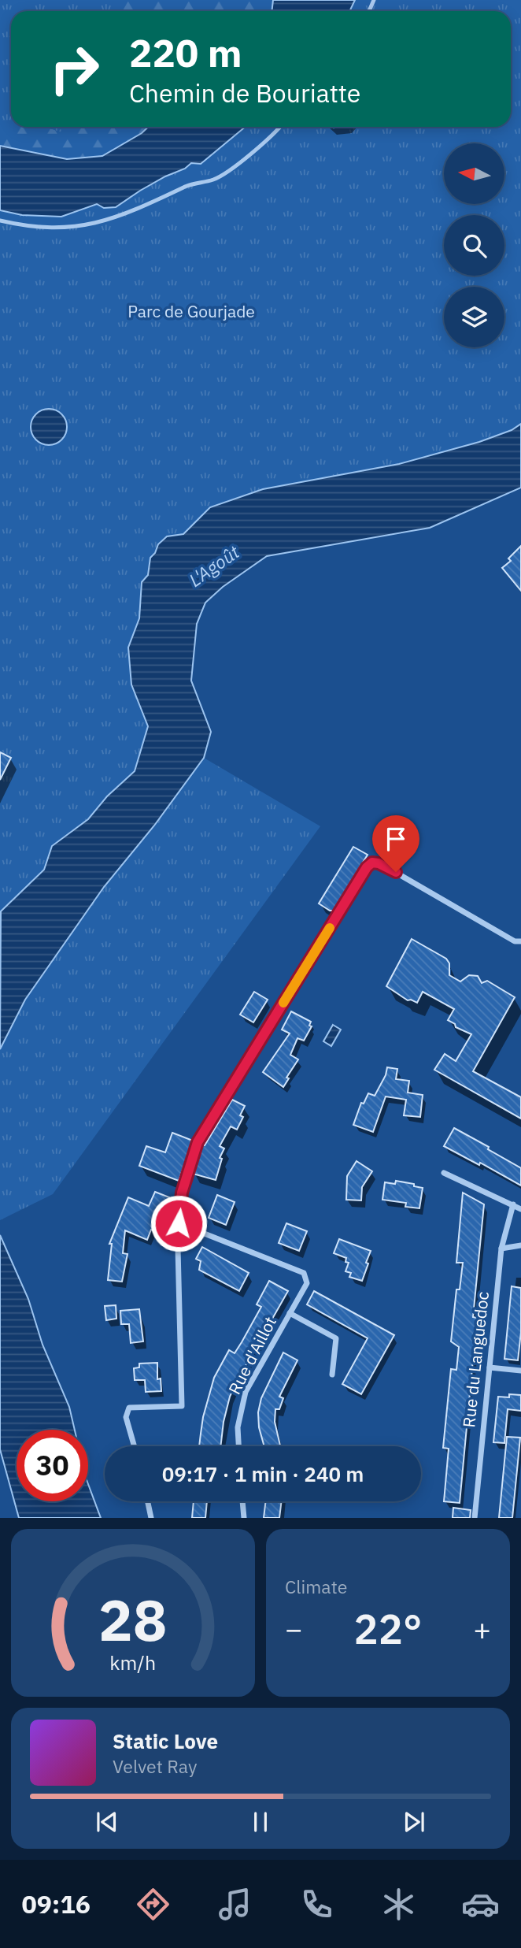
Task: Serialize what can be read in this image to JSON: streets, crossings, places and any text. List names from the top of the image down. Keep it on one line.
{"streets":{"street":["Rue d'Aillot","Rue du Languedoc"]},"water":["L'Agoût"],"parks":["Parc de Gourjade"],"north":"left","page":{"turn":["220 m","Chemin de Bouriatte"],"limit":"30","trip":"09:17 · 1 min · 240 m","tile":"Climate","heat":["−","22°","+"],"song":["Static Love","Velvet Ray"],"tabs":"09:16","gauge":["28","km/h"]}}
